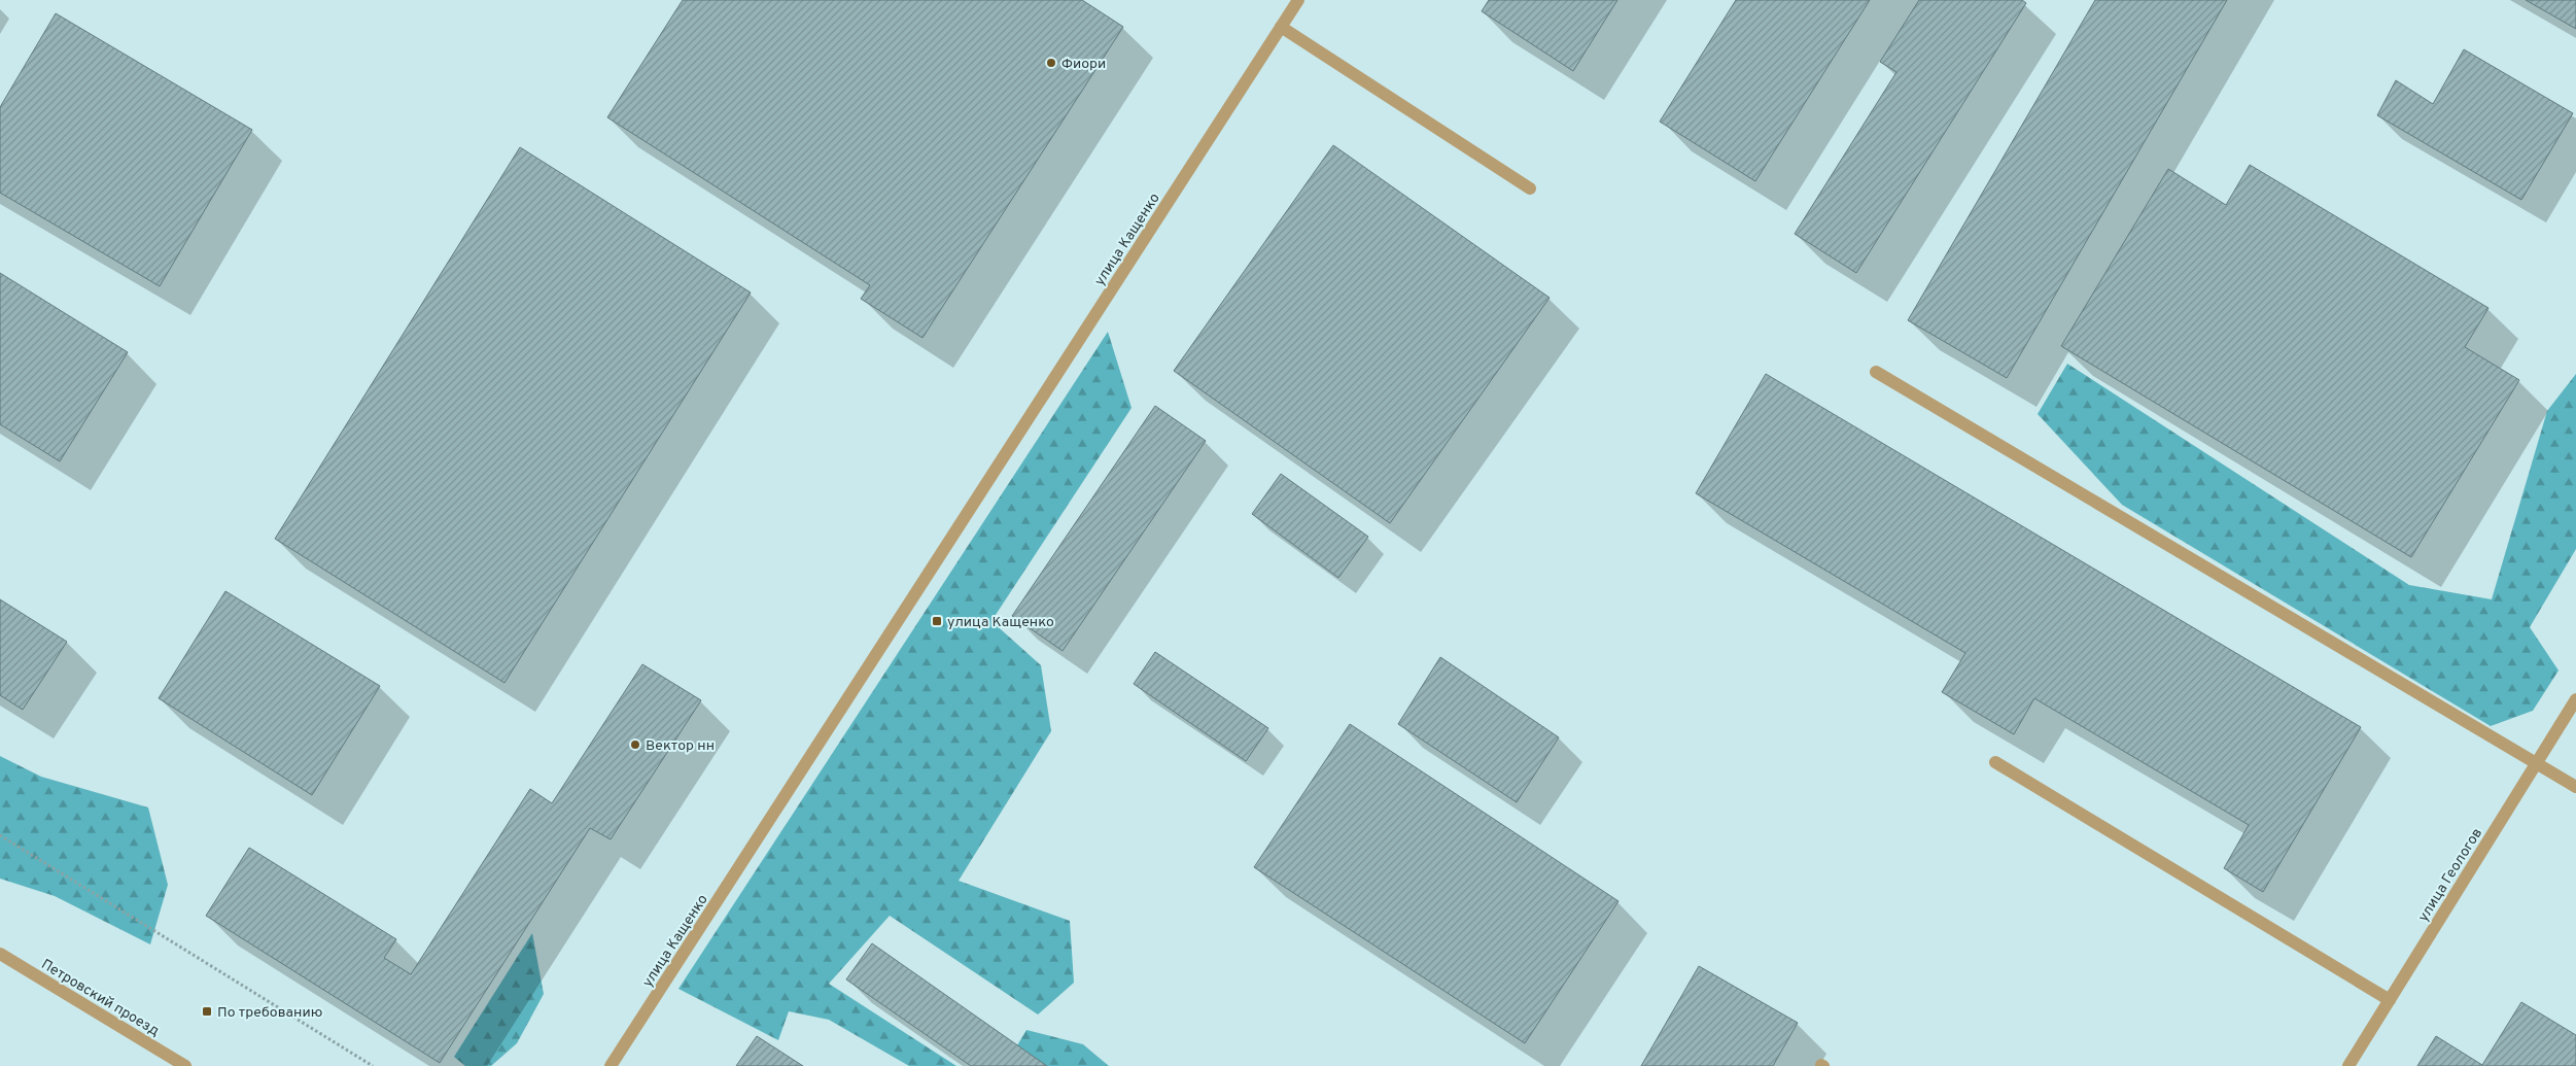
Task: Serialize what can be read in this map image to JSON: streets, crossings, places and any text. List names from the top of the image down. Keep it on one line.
{"streets":{"street":["улица Кащенко","улица Геологов","Петровский проезд"]},"places":{"other":["Фиори","Вектор нн"],"transit":["улица Кащенко","По требованию"]}}
